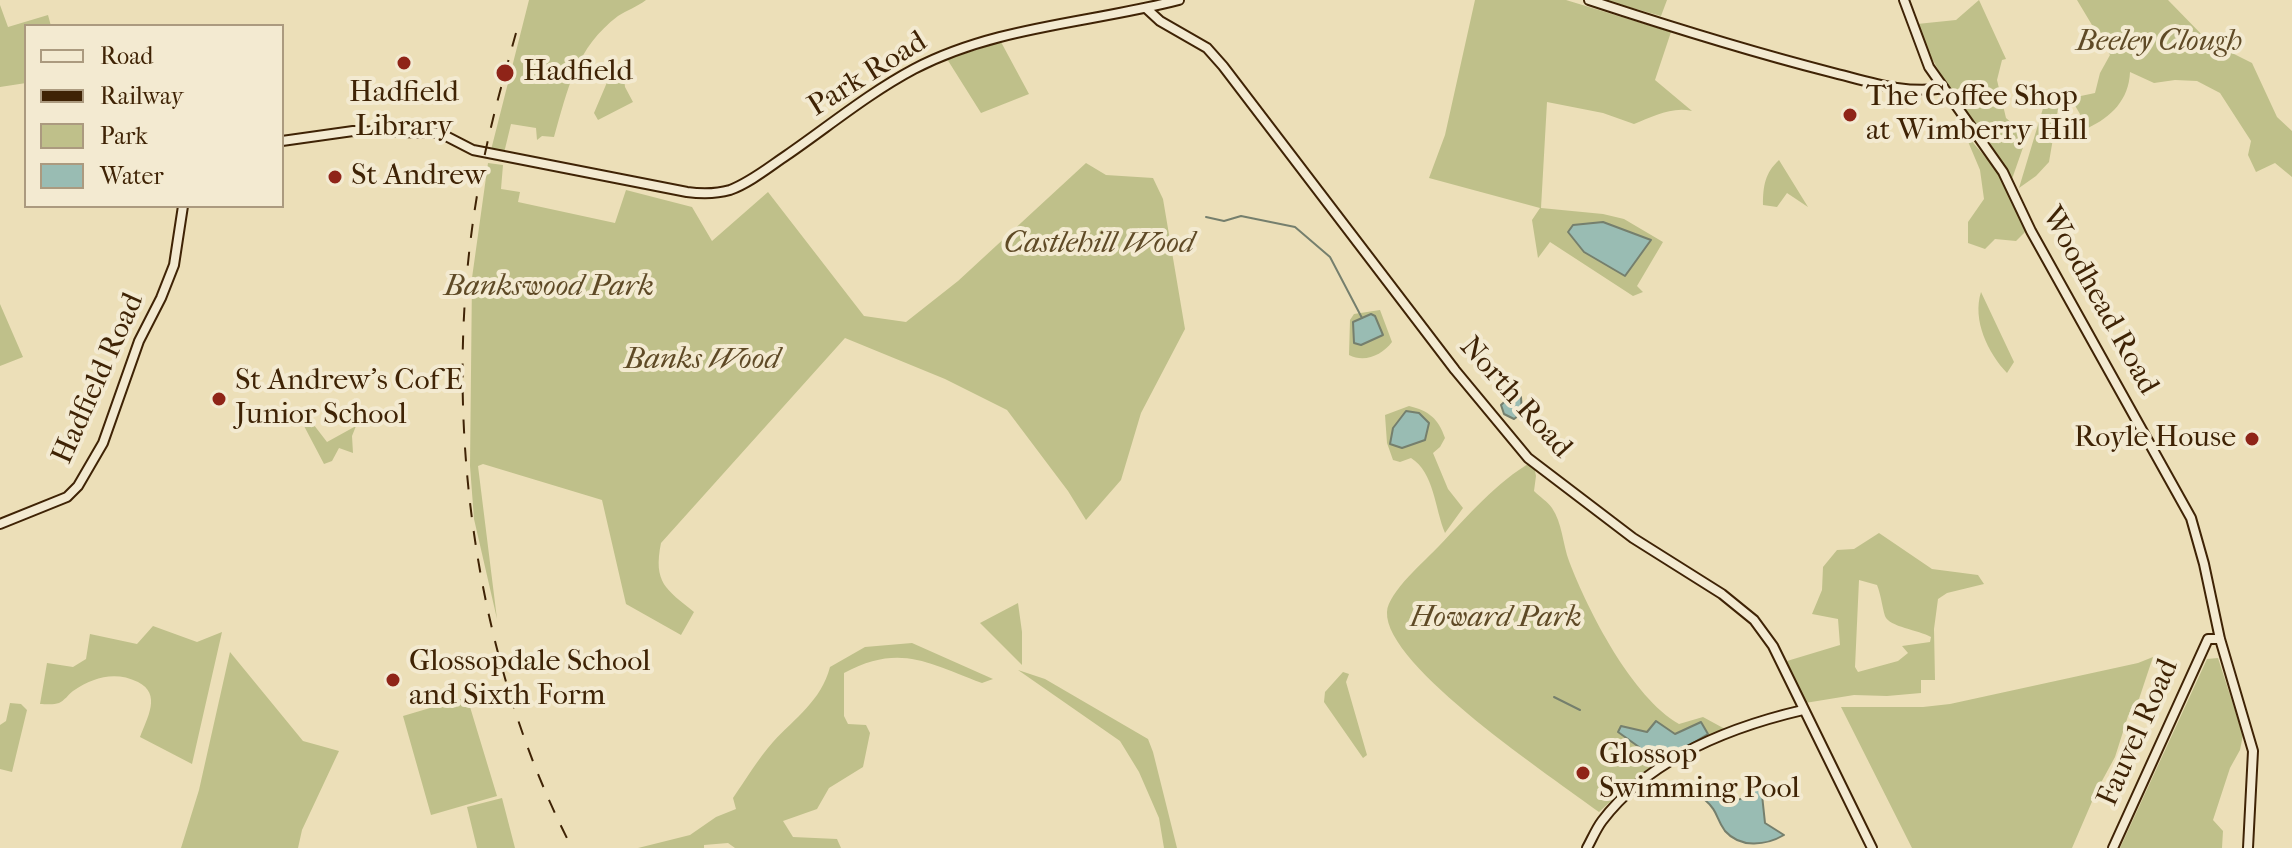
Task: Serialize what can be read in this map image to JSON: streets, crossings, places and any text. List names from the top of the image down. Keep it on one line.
{"streets":{"street":["Park Road","Woodhead Road","Hadfield Road","North Road","Fauvel Road"]},"crossings":[["Park Road","North Road"],["Woodhead Road","Fauvel Road"]],"parks":["Beeley Clough","Castlehill Wood","Bankswood Park","Banks Wood","Howard Park"],"places":["Hadfield Library","Hadfield","The Coffee Shop at Wimberry Hill","St Andrew","St Andrew's CofE Junior School","Royle House","Glossopdale School and Sixth Form","Glossop Swimming Pool"],"legend":["Road","Railway","Park","Water"]}
